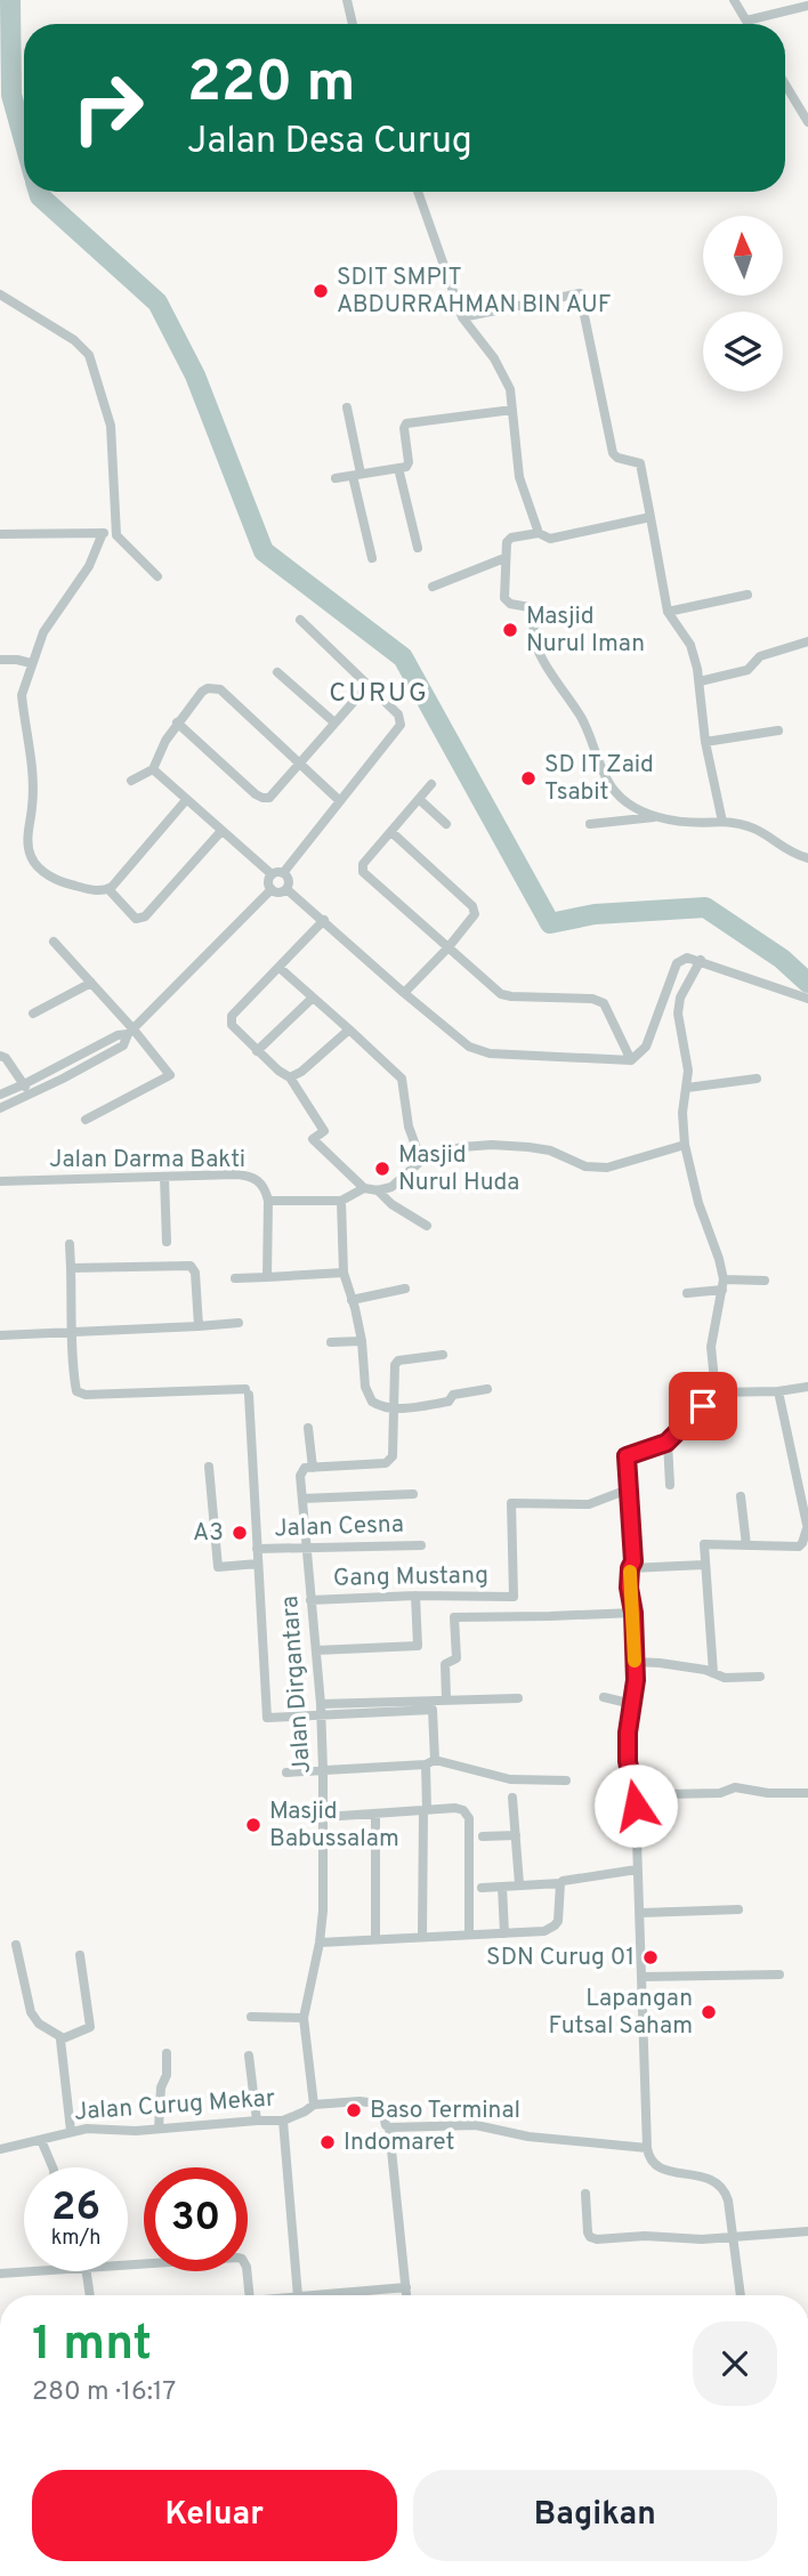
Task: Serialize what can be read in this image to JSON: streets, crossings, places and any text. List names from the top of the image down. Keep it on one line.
{"streets":{"street":["Jalan Darma Bakti","Jalan Cesna","Gang Mustang","Jalan Dirgantara","Jalan Curug Mekar"]},"crossings":[["Jalan Cesna","Jalan Dirgantara"],["Gang Mustang","Jalan Dirgantara"],["Jalan Dirgantara","Jalan Curug Mekar"]],"districts":["CURUG"],"places":["SDIT SMPIT ABDURRAHMAN BIN AUF","Masjid Nurul Iman","SD IT Zaid Tsabit","Masjid Nurul Huda","A3","Masjid Babussalam","SDN Curug 01","Lapangan Futsal Saham","Baso Terminal","Indomaret"],"north":"top","page":{"turn":["220 m","Jalan Desa Curug"],"speed":"26 km/h","limit":"30","heading":["1 mnt","280 m · 16:17"],"buttons":["Keluar","Bagikan"]}}
